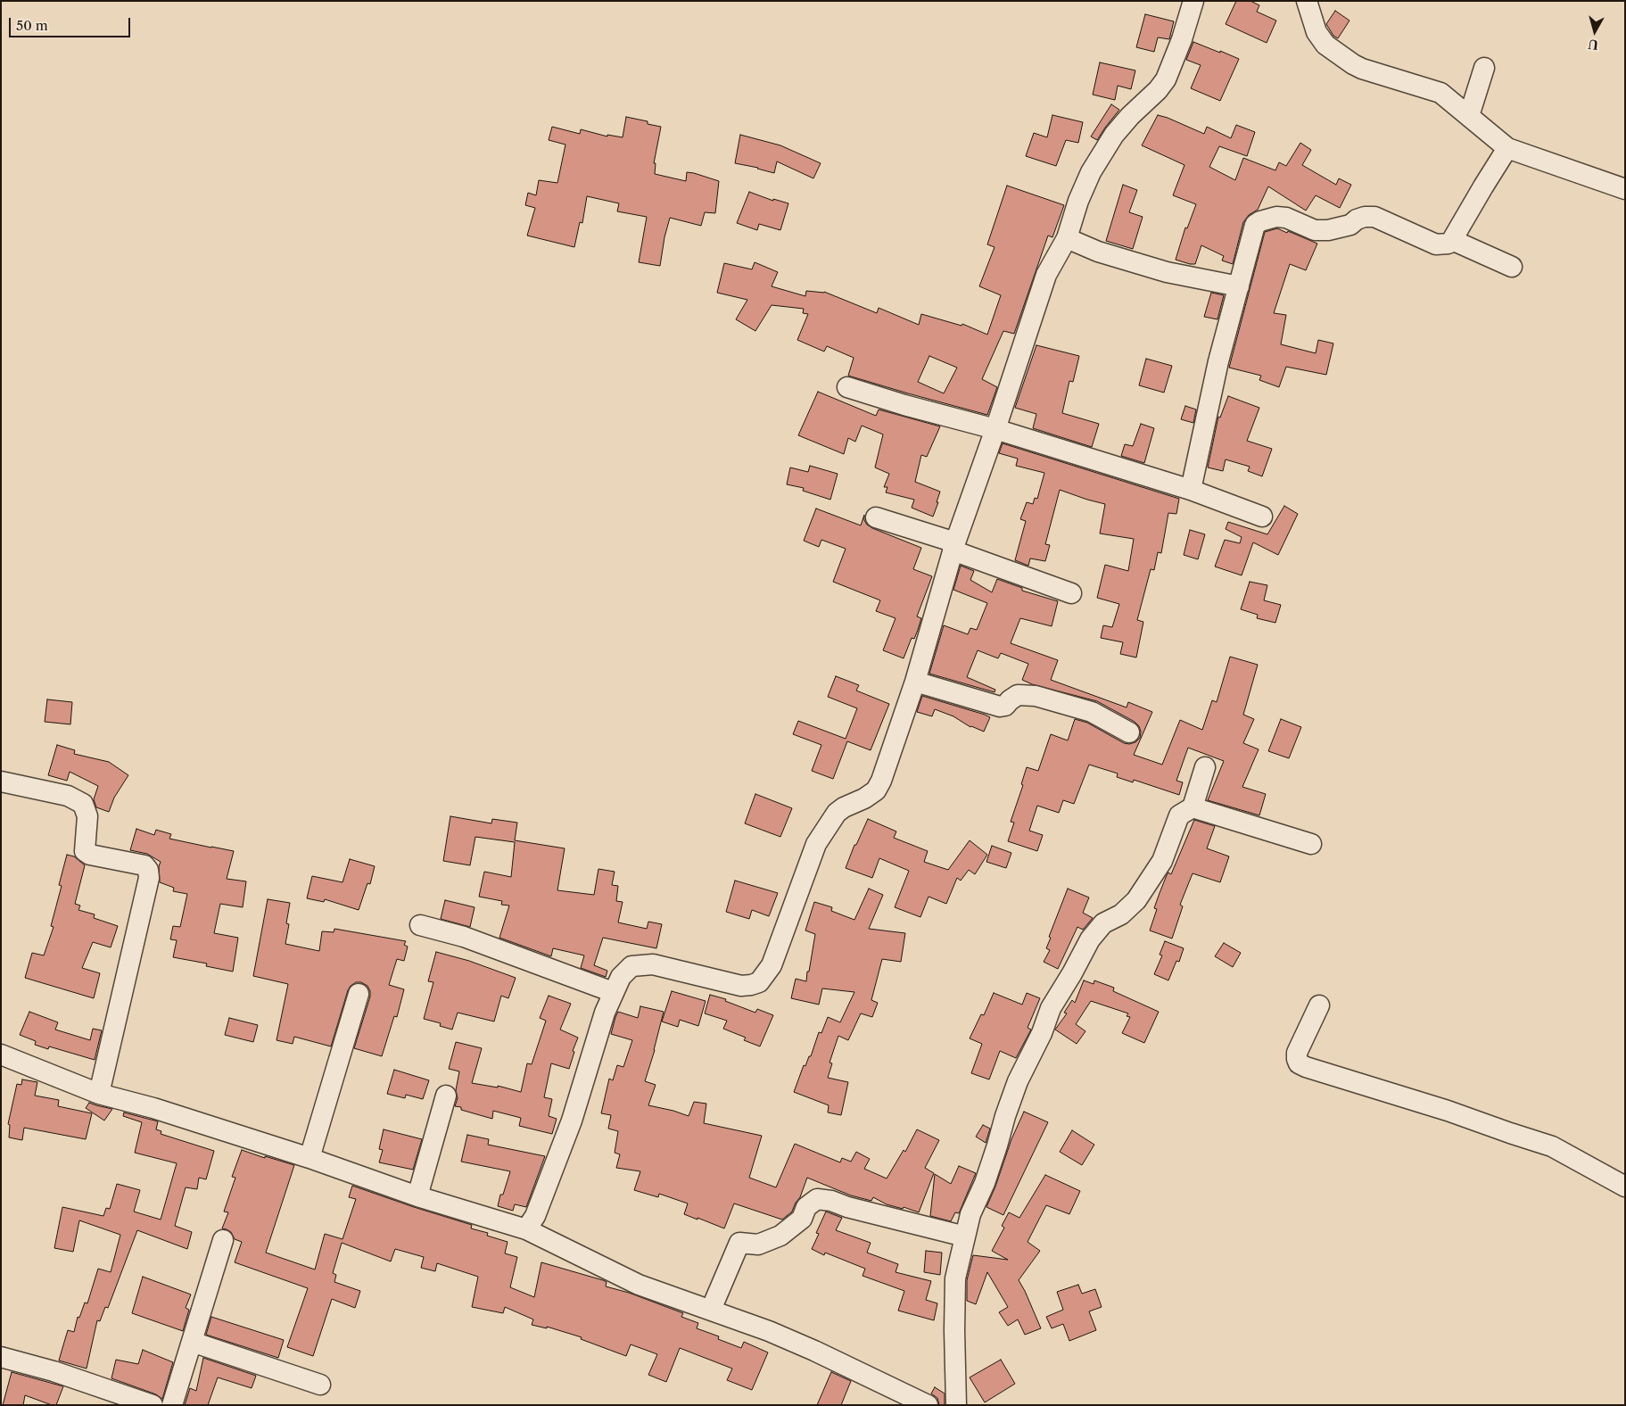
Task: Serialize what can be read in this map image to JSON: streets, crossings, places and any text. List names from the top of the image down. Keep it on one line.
{"scale_bar":"50 m","north":"bottom"}
